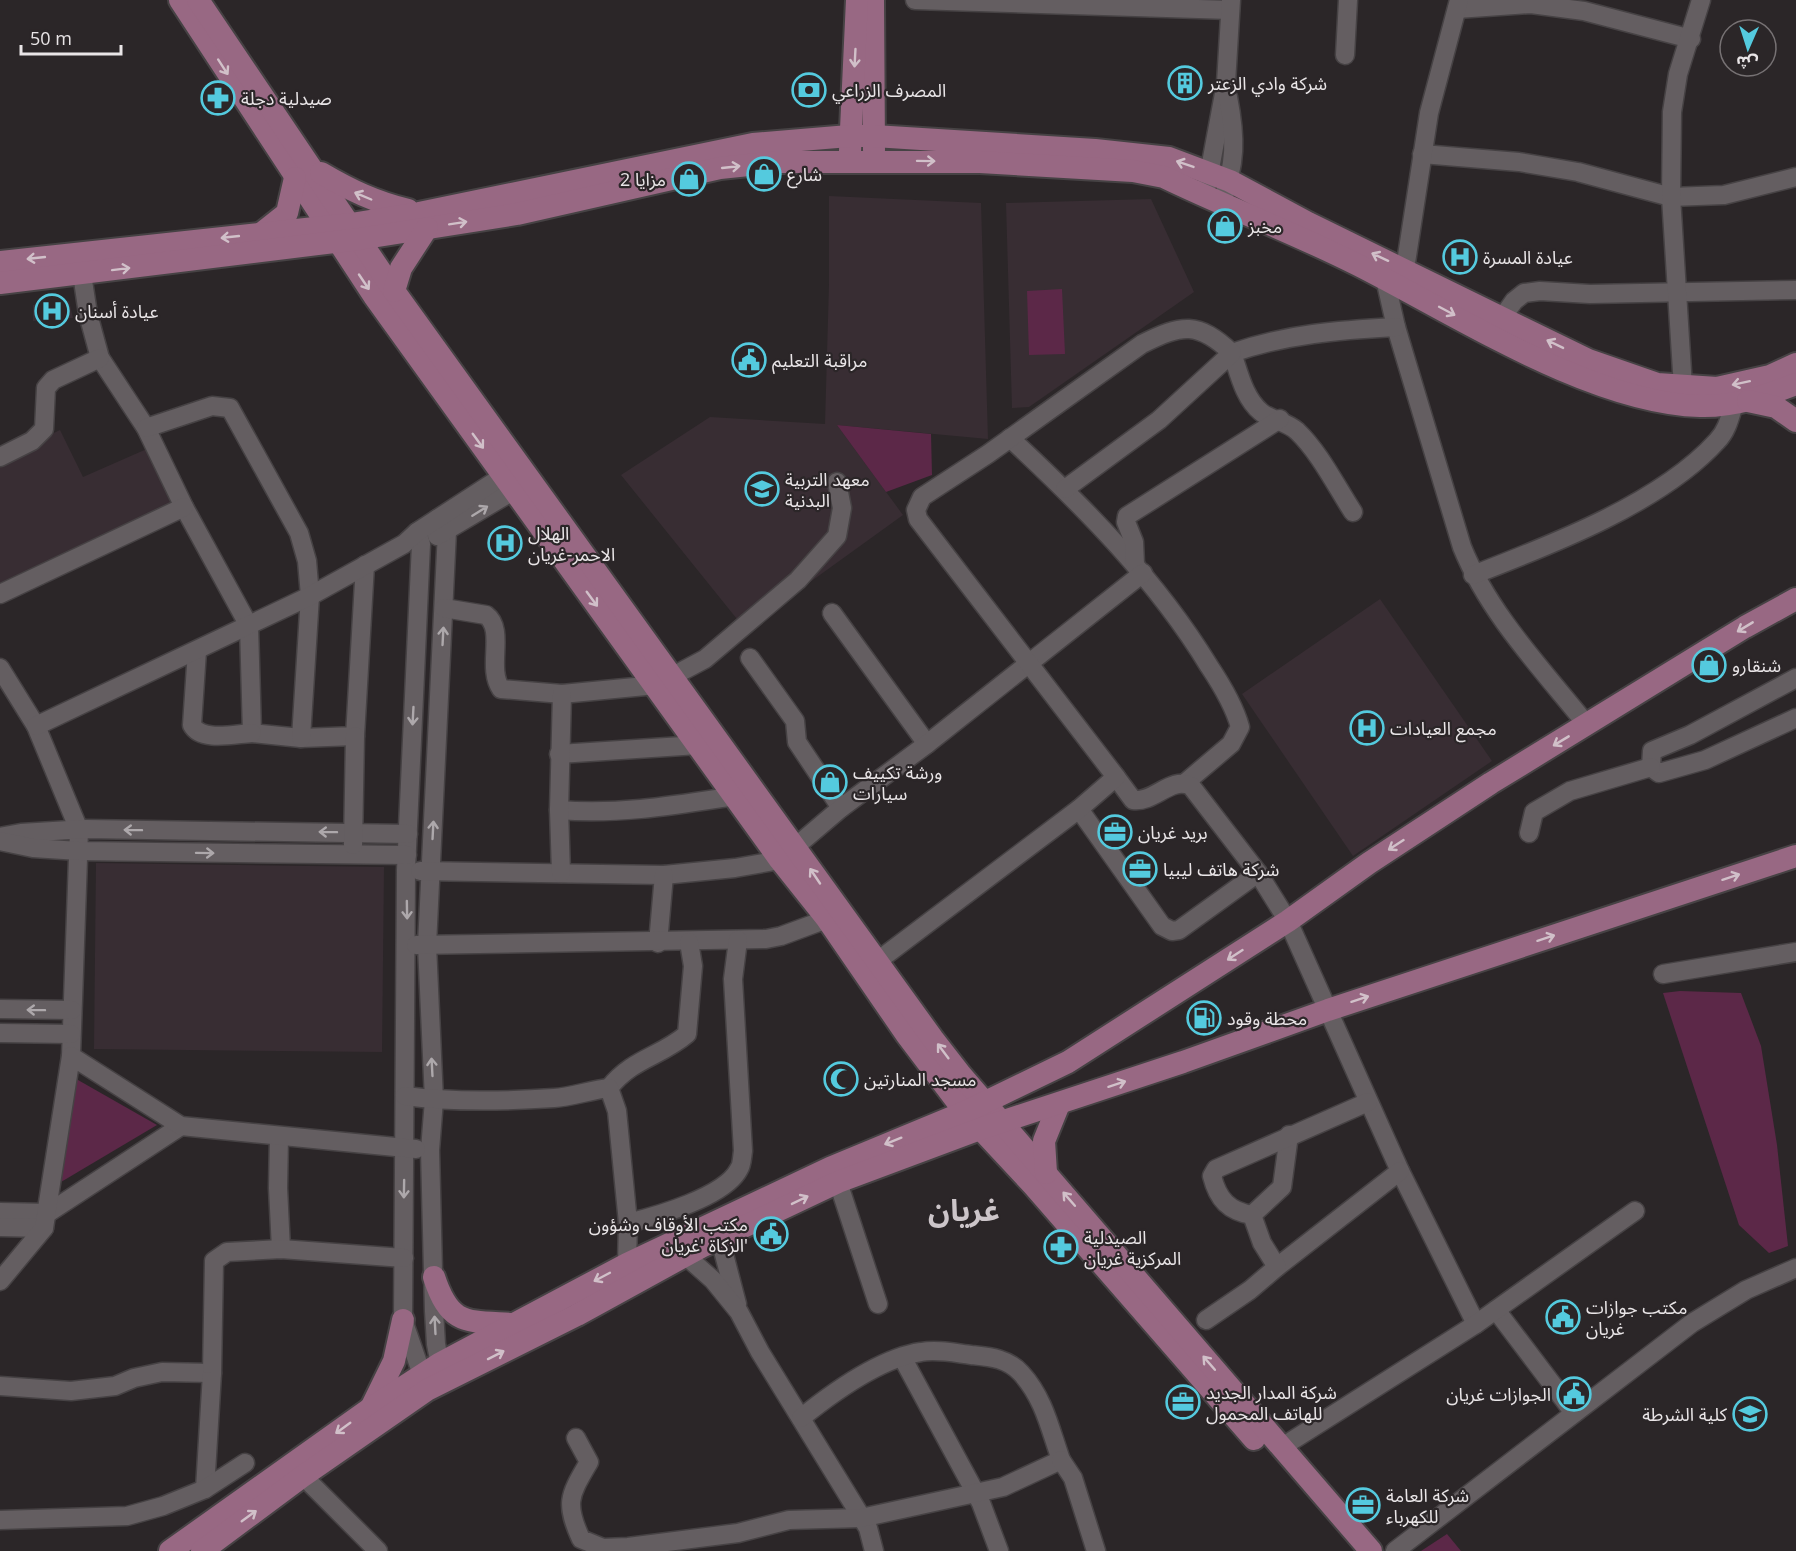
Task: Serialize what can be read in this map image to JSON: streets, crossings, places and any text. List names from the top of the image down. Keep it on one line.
{"districts":["غريان"],"places":{"building":["شركة وادي الزعتر"],"bank":["المصرف الزراعي"],"pharmacy":["صيدلية دجلة","الصيدلية المركزية غريان"],"shop":["شارع","مزايا 2","مخبز","شنقارو","ورشة تكييف سيارات"],"hospital":["عيادة المسرة","عيادة أسنان","الهلال الاحمر-غريان","مجمع العيادات"],"public building":["مراقبة التعليم","مكتب الأوقاف وشؤون الزكاة 'غريان'","مكتب جوازات غريان","الجوازات غريان"],"school or university":["معهد التربية البدنية","كلية الشرطة"],"office":["بريد غريان","شركة هاتف ليبيا","شركة المدار الجديد للهاتف المحمول","شركة العامة للكهرباء"],"fuel station":["محطة وقود"],"mosque":["مسجد المنارتين"]},"scale_bar":"50 m","north":"bottom"}
